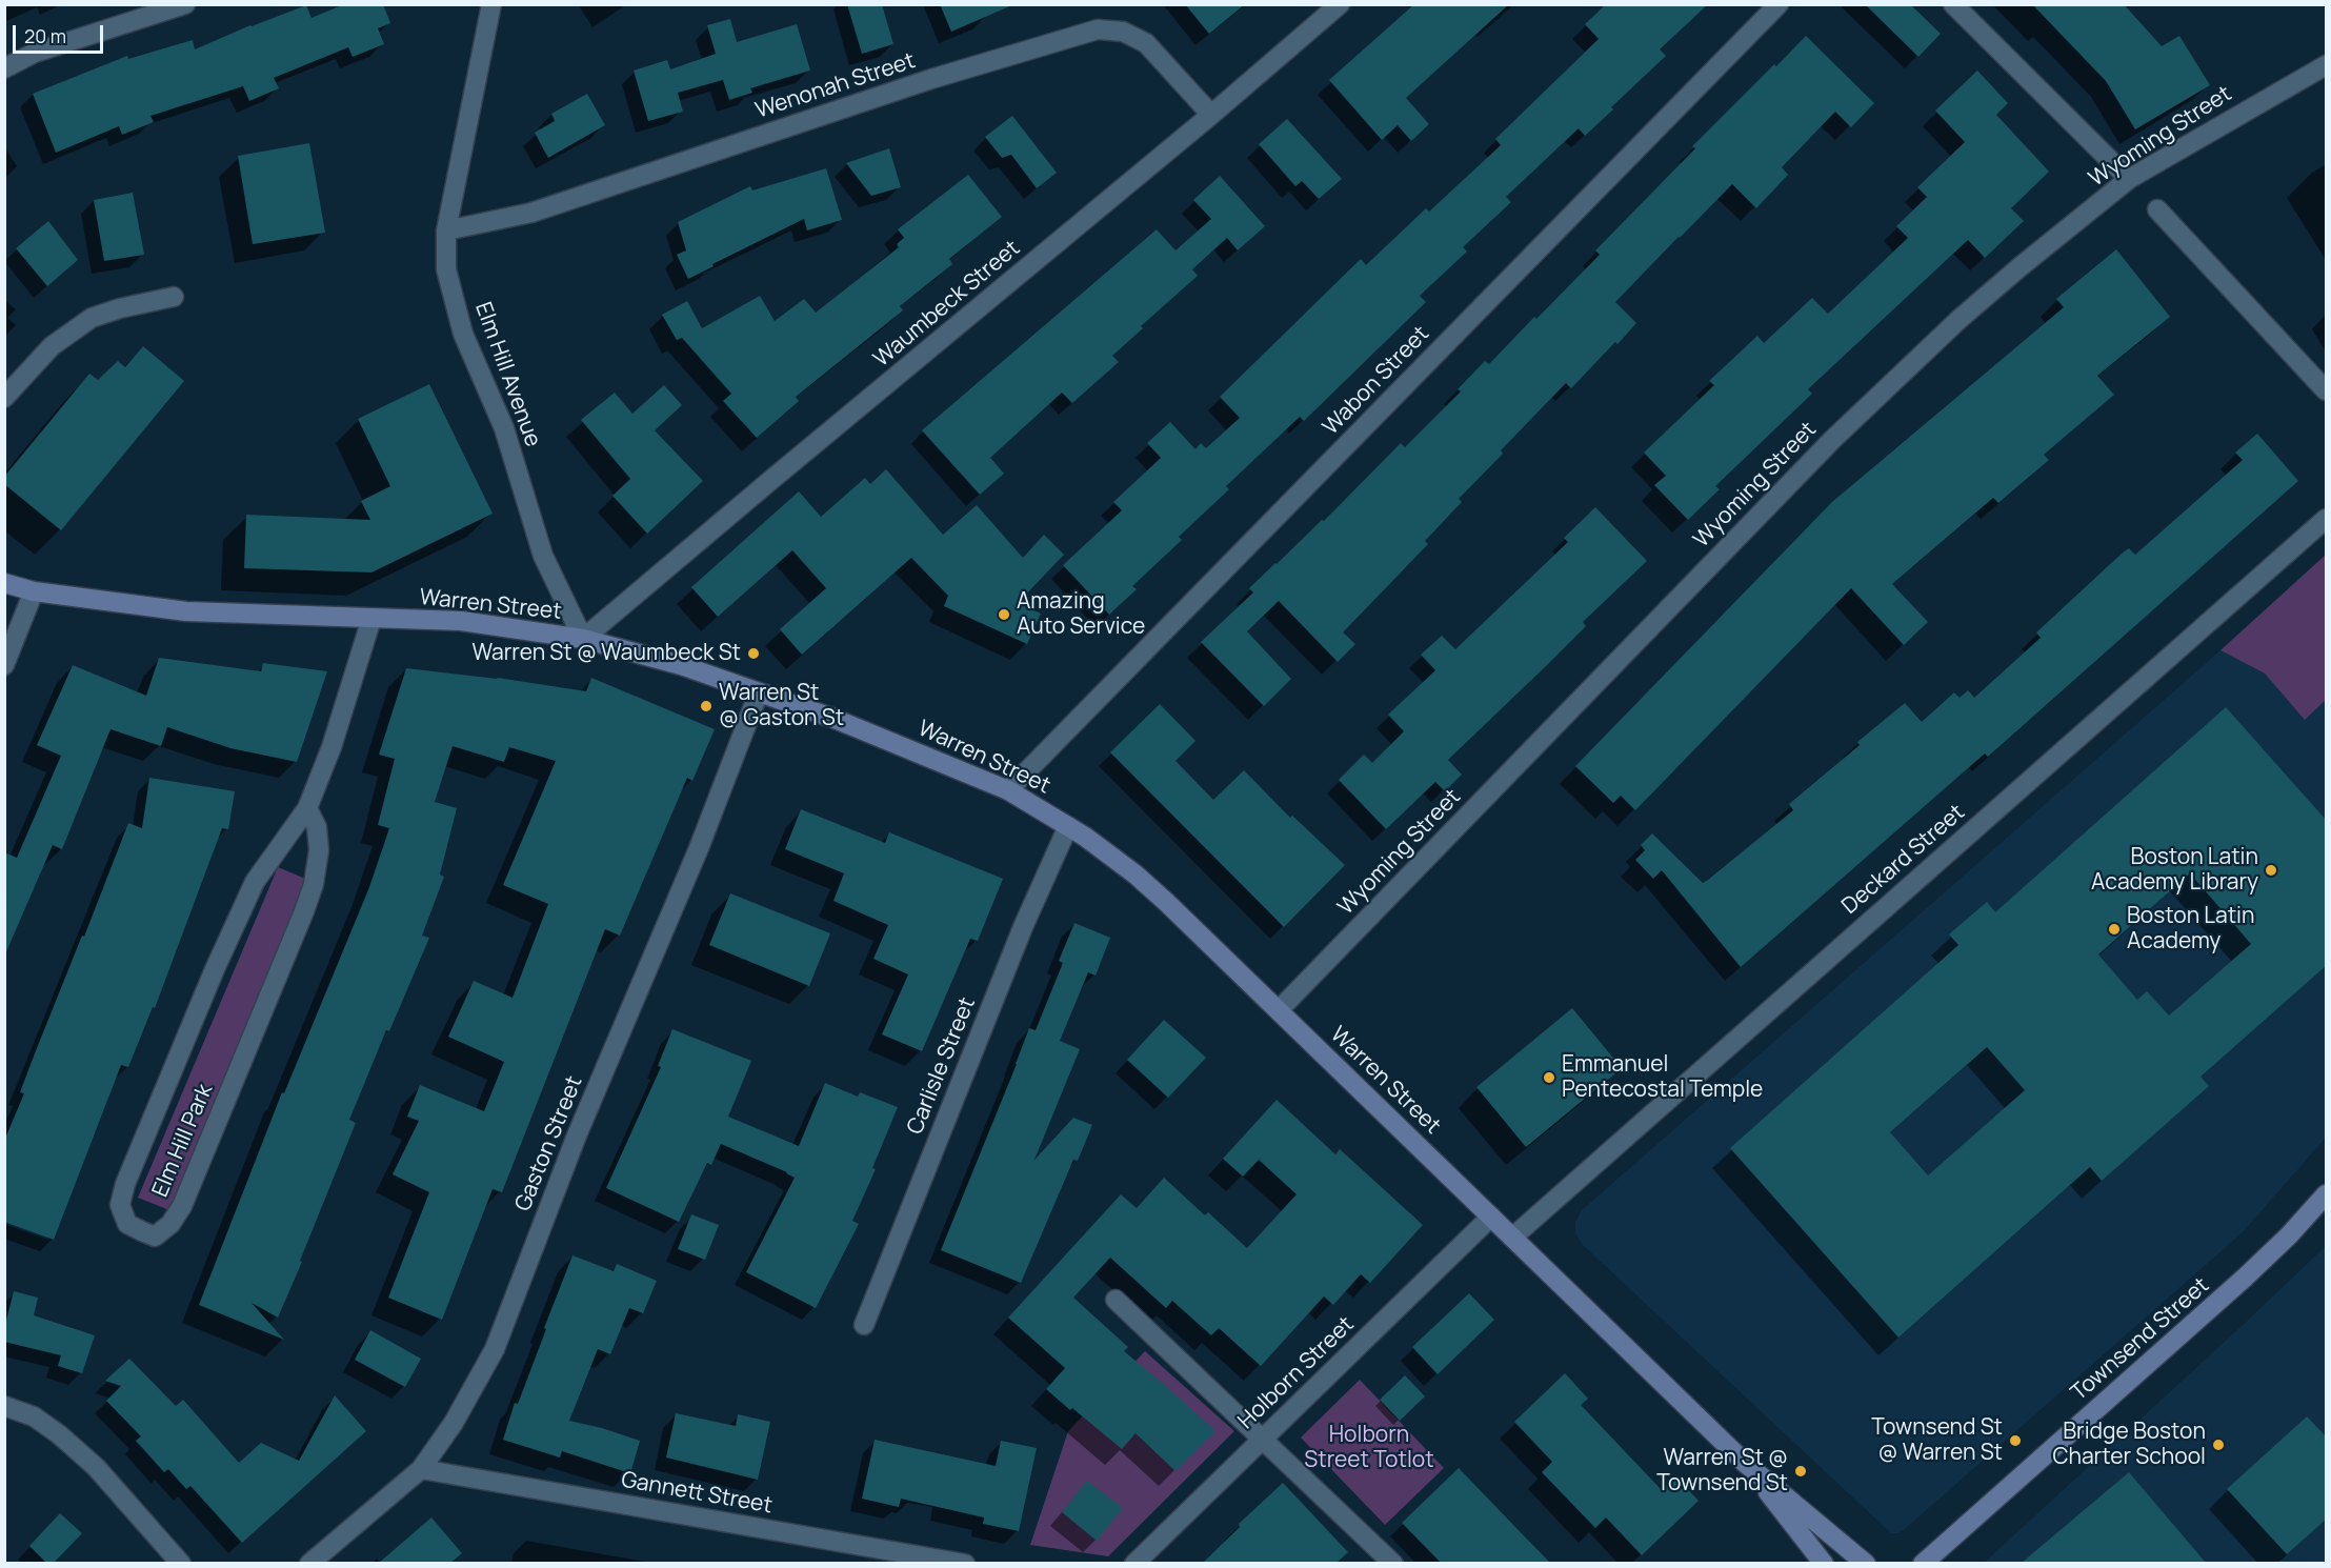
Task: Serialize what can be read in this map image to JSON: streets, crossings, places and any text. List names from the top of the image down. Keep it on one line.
{"streets":{"main road":["Warren Street","Townsend Street"],"street":["Wenonah Street","Wyoming Street","Waumbeck Street","Elm Hill Avenue","Wabon Street","Deckard Street","Carlisle Street","Elm Hill Park","Gaston Street","Holborn Street","Gannett Street"]},"crossings":[["Wenonah Street","Waumbeck Street"],["Wenonah Street","Elm Hill Avenue"],["Wyoming Street","Warren Street"],["Waumbeck Street","Elm Hill Avenue"],["Waumbeck Street","Warren Street"],["Elm Hill Avenue","Warren Street"],["Wabon Street","Warren Street"],["Warren Street","Deckard Street"],["Warren Street","Carlisle Street"],["Warren Street","Elm Hill Park"],["Warren Street","Gaston Street"],["Warren Street","Holborn Street"],["Gaston Street","Gannett Street"]],"parks":["Holborn Street Totlot"],"places":["Amazing Auto Service","Warren St @ Waumbeck St","Warren St @ Gaston St","Boston Latin Academy Library","Boston Latin Academy","Emmanuel Pentecostal Temple","Townsend St @ Warren St","Bridge Boston Charter School","Warren St @ Townsend St"],"scale_bar":"20 m"}
